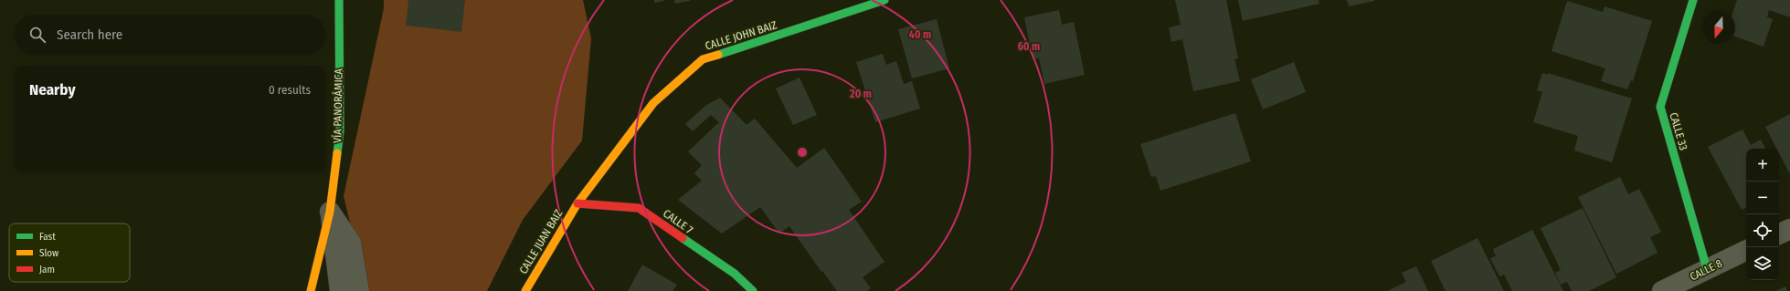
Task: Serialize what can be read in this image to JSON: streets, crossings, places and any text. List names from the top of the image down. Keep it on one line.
{"streets":{"street":["CALLE JOHN BAIZ","VÍA PANORÁMICA","CALLE 33","CALLE 7","CALLE JUAN BAIZ","CALLE 8"]},"crossings":[["CALLE JOHN BAIZ","CALLE 7"],["CALLE JOHN BAIZ","CALLE JUAN BAIZ"],["CALLE 33","CALLE 8"],["CALLE 7","CALLE JUAN BAIZ"]],"legend":["Fast","Slow","Jam"],"north":"bottom","page":{"search":"Search here","heading":["Nearby","0 results"],"map_buttons":["+","−"]},"rings":["40 m","60 m","20 m"]}
